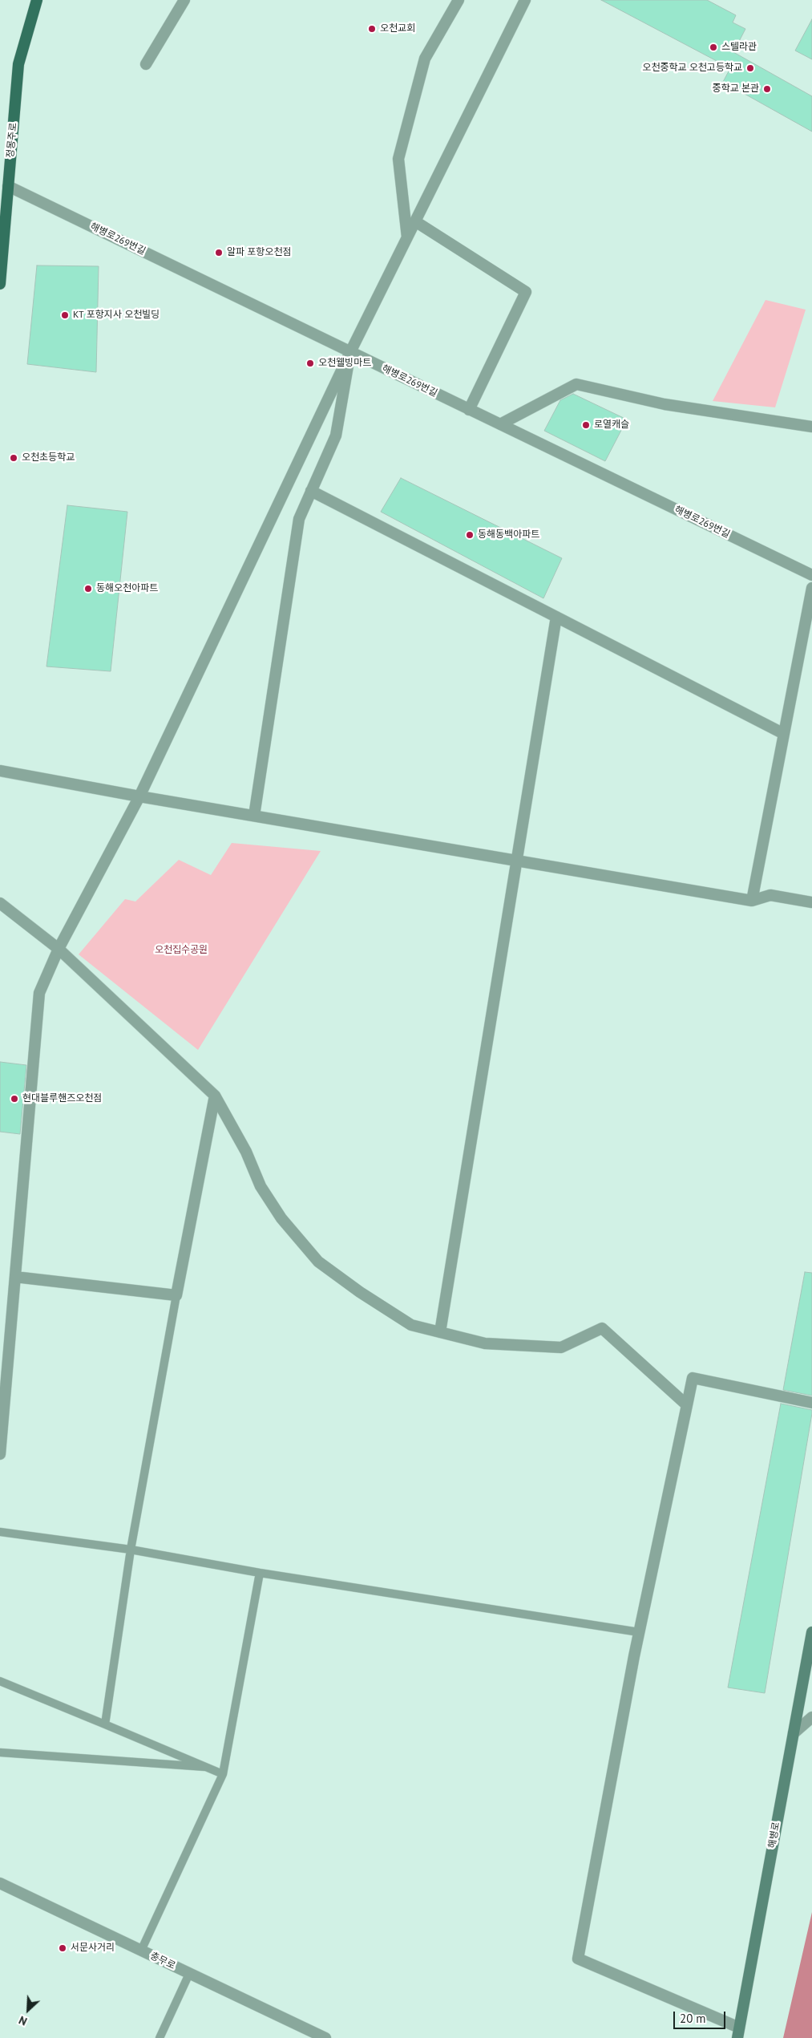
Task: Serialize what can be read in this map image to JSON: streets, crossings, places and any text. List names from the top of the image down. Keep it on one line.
{"streets":{"main road":["정몽주로","해병로"],"street":["해병로269번길","충무로"]},"crossings":[["정몽주로","해병로269번길"]],"parks":["오천집수공원"],"places":["오천교회","스텔라관","오천중학교 오천고등학교","중학교 본관","알파 포항오천점","KT 포항지사 오천빌딩","오천웰빙마트","로열캐슬","오천초등학교","동해동백아파트","동해오천아파트","현대블루핸즈오천점","서문사거리"],"scale_bar":"20 m","north":"bottom left"}
